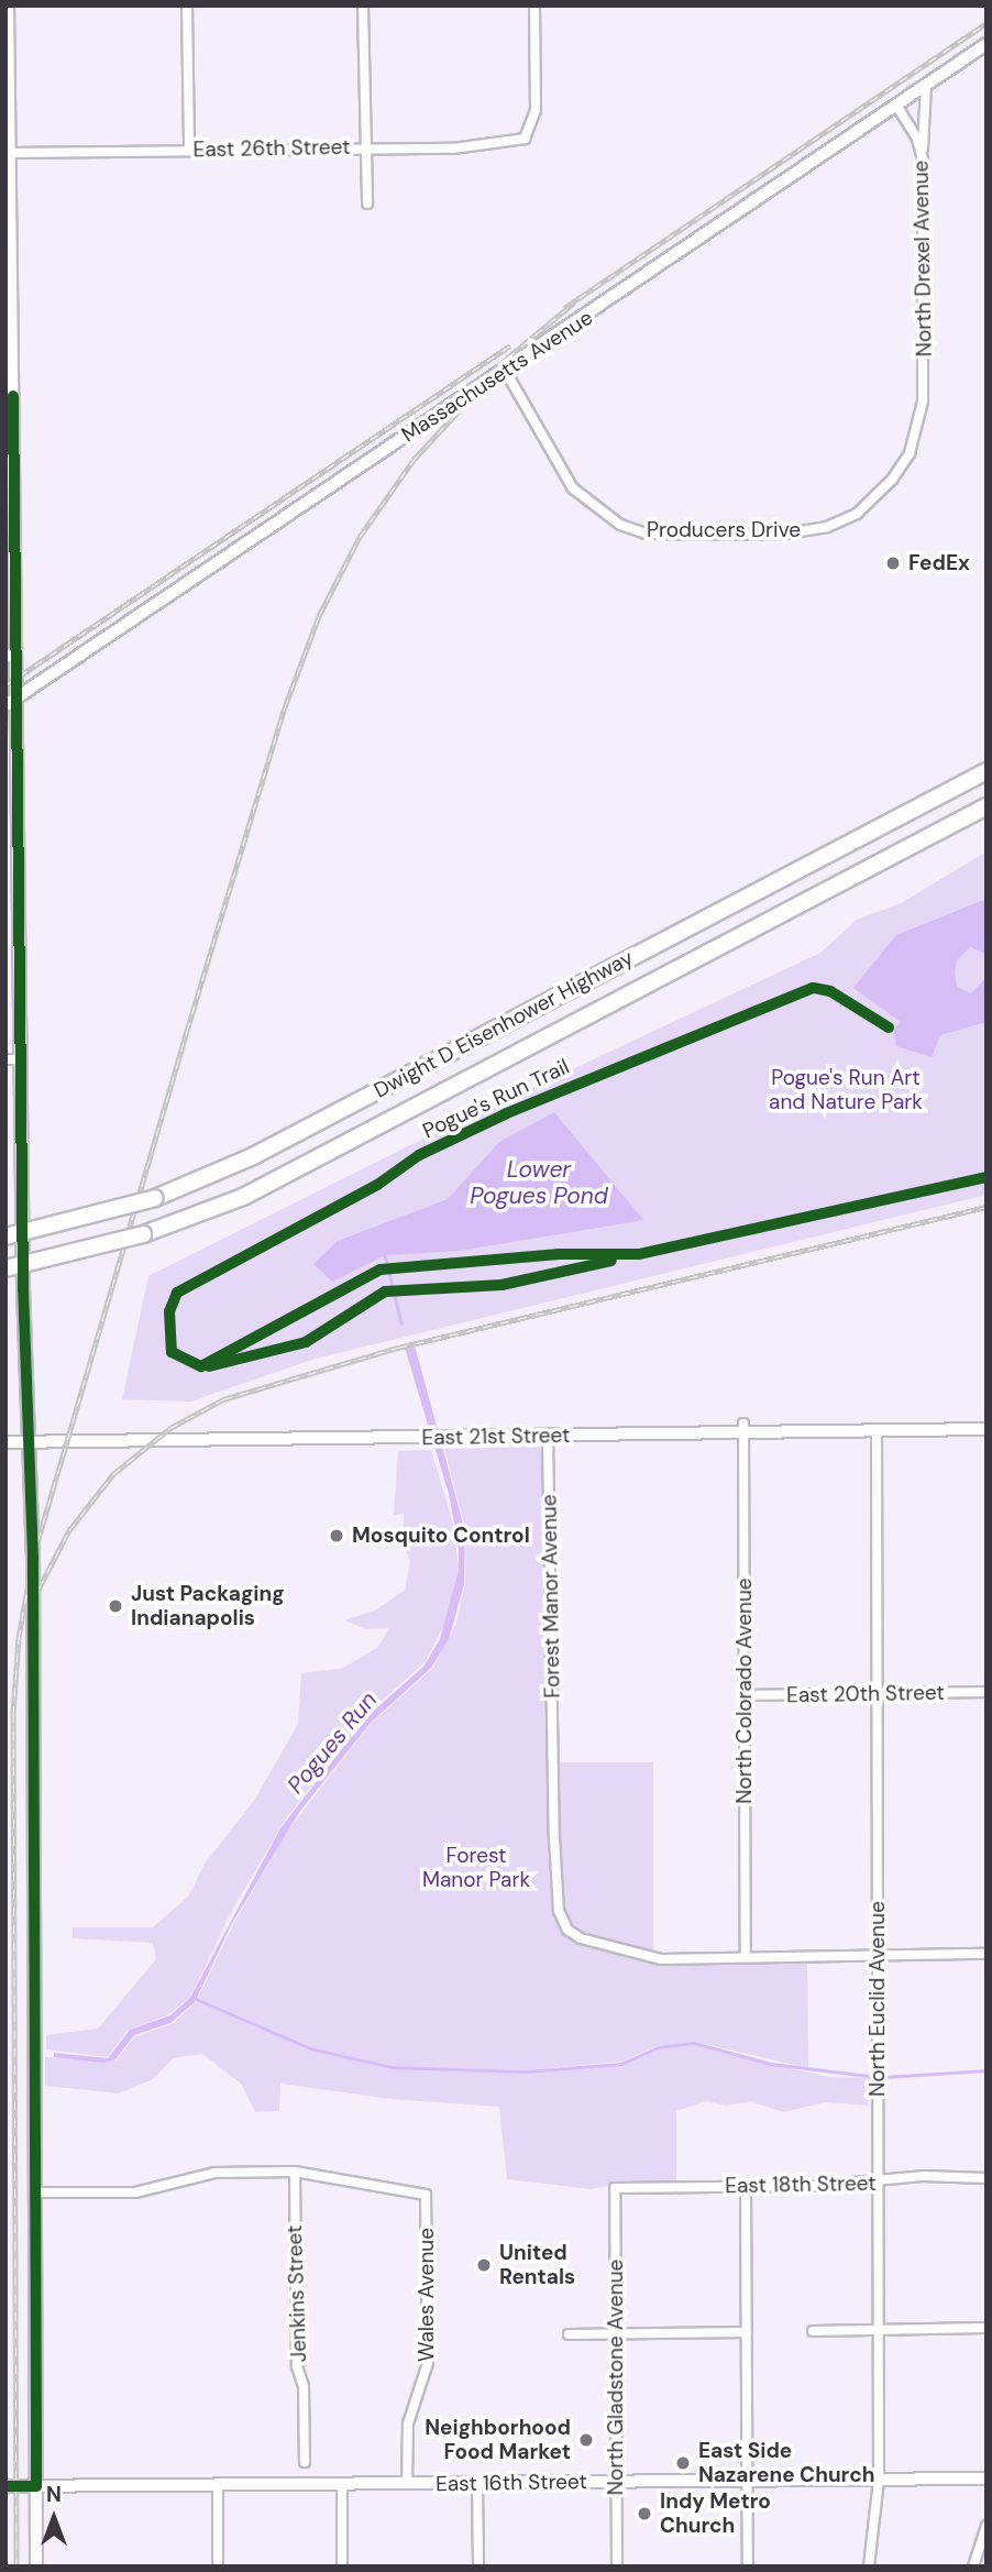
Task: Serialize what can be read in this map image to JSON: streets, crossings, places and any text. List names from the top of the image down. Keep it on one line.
{"streets":{"highway":["Dwight D Eisenhower Highway"],"main road":["Massachusetts Avenue","East 21st Street","East 16th Street"],"street":["East 26th Street","North Drexel Avenue","Producers Drive","Forest Manor Avenue","North Colorado Avenue","East 20th Street","North Euclid Avenue","East 18th Street","Jenkins Street","Wales Avenue","North Gladstone Avenue"],"cycle path":["Pogue's Run Trail"]},"crossings":[["North Drexel Avenue","Massachusetts Avenue"],["North Drexel Avenue","Producers Drive"],["Massachusetts Avenue","Producers Drive"],["East 21st Street","Forest Manor Avenue"],["East 21st Street","North Colorado Avenue"],["East 21st Street","North Euclid Avenue"],["Forest Manor Avenue","North Colorado Avenue"],["North Colorado Avenue","East 20th Street"],["East 20th Street","North Euclid Avenue"],["North Euclid Avenue","East 18th Street"],["North Euclid Avenue","East 16th Street"],["East 18th Street","North Gladstone Avenue"],["Jenkins Street","Wales Avenue"],["Wales Avenue","East 16th Street"],["North Gladstone Avenue","East 16th Street"]],"water":["Lower Pogues Pond","Pogues Run"],"parks":["Pogue's Run Art and Nature Park","Forest Manor Park"],"places":["FedEx","Mosquito Control","Just Packaging Indianapolis","United Rentals","Neighborhood Food Market","East Side Nazarene Church","Indy Metro Church"],"north":"top"}
